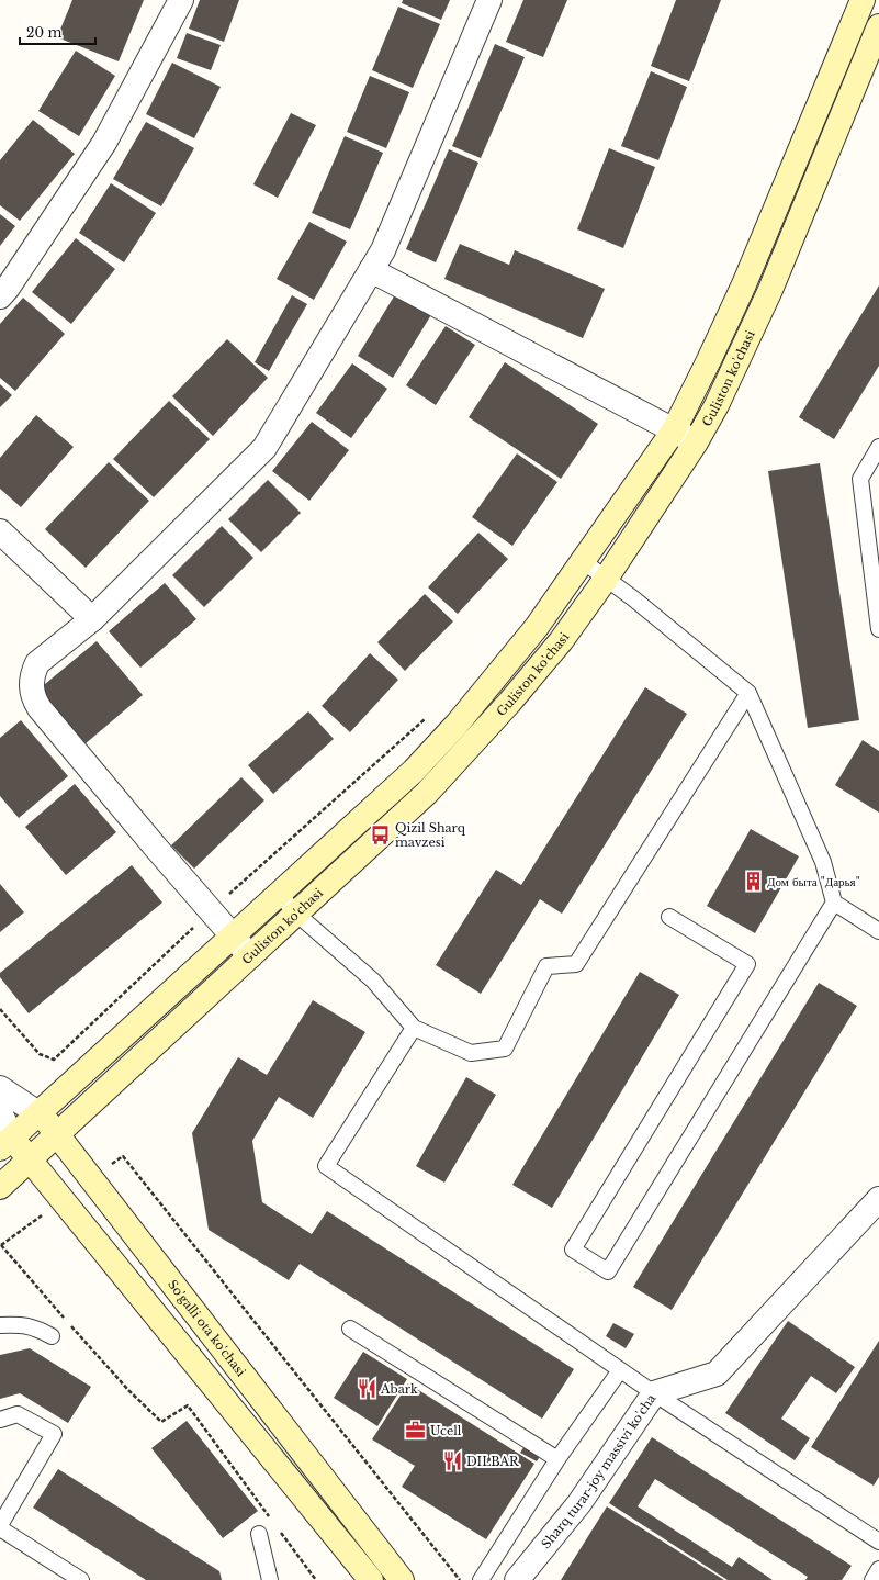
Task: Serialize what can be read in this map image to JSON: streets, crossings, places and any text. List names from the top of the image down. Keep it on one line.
{"streets":{"main road":["Guliston ko'chasi","So'galli ota ko'chasi"],"street":["Sharq turar-joy massivi ko'cha"]},"crossings":[["Guliston ko'chasi","So'galli ota ko'chasi"]],"places":{"bus stop":["Qizil Sharq mavzesi"],"building":["Дом быта \"Дарья\""],"restaurant":["Abark","DILBAR"],"office":["Ucell"]},"scale_bar":"20 m"}
